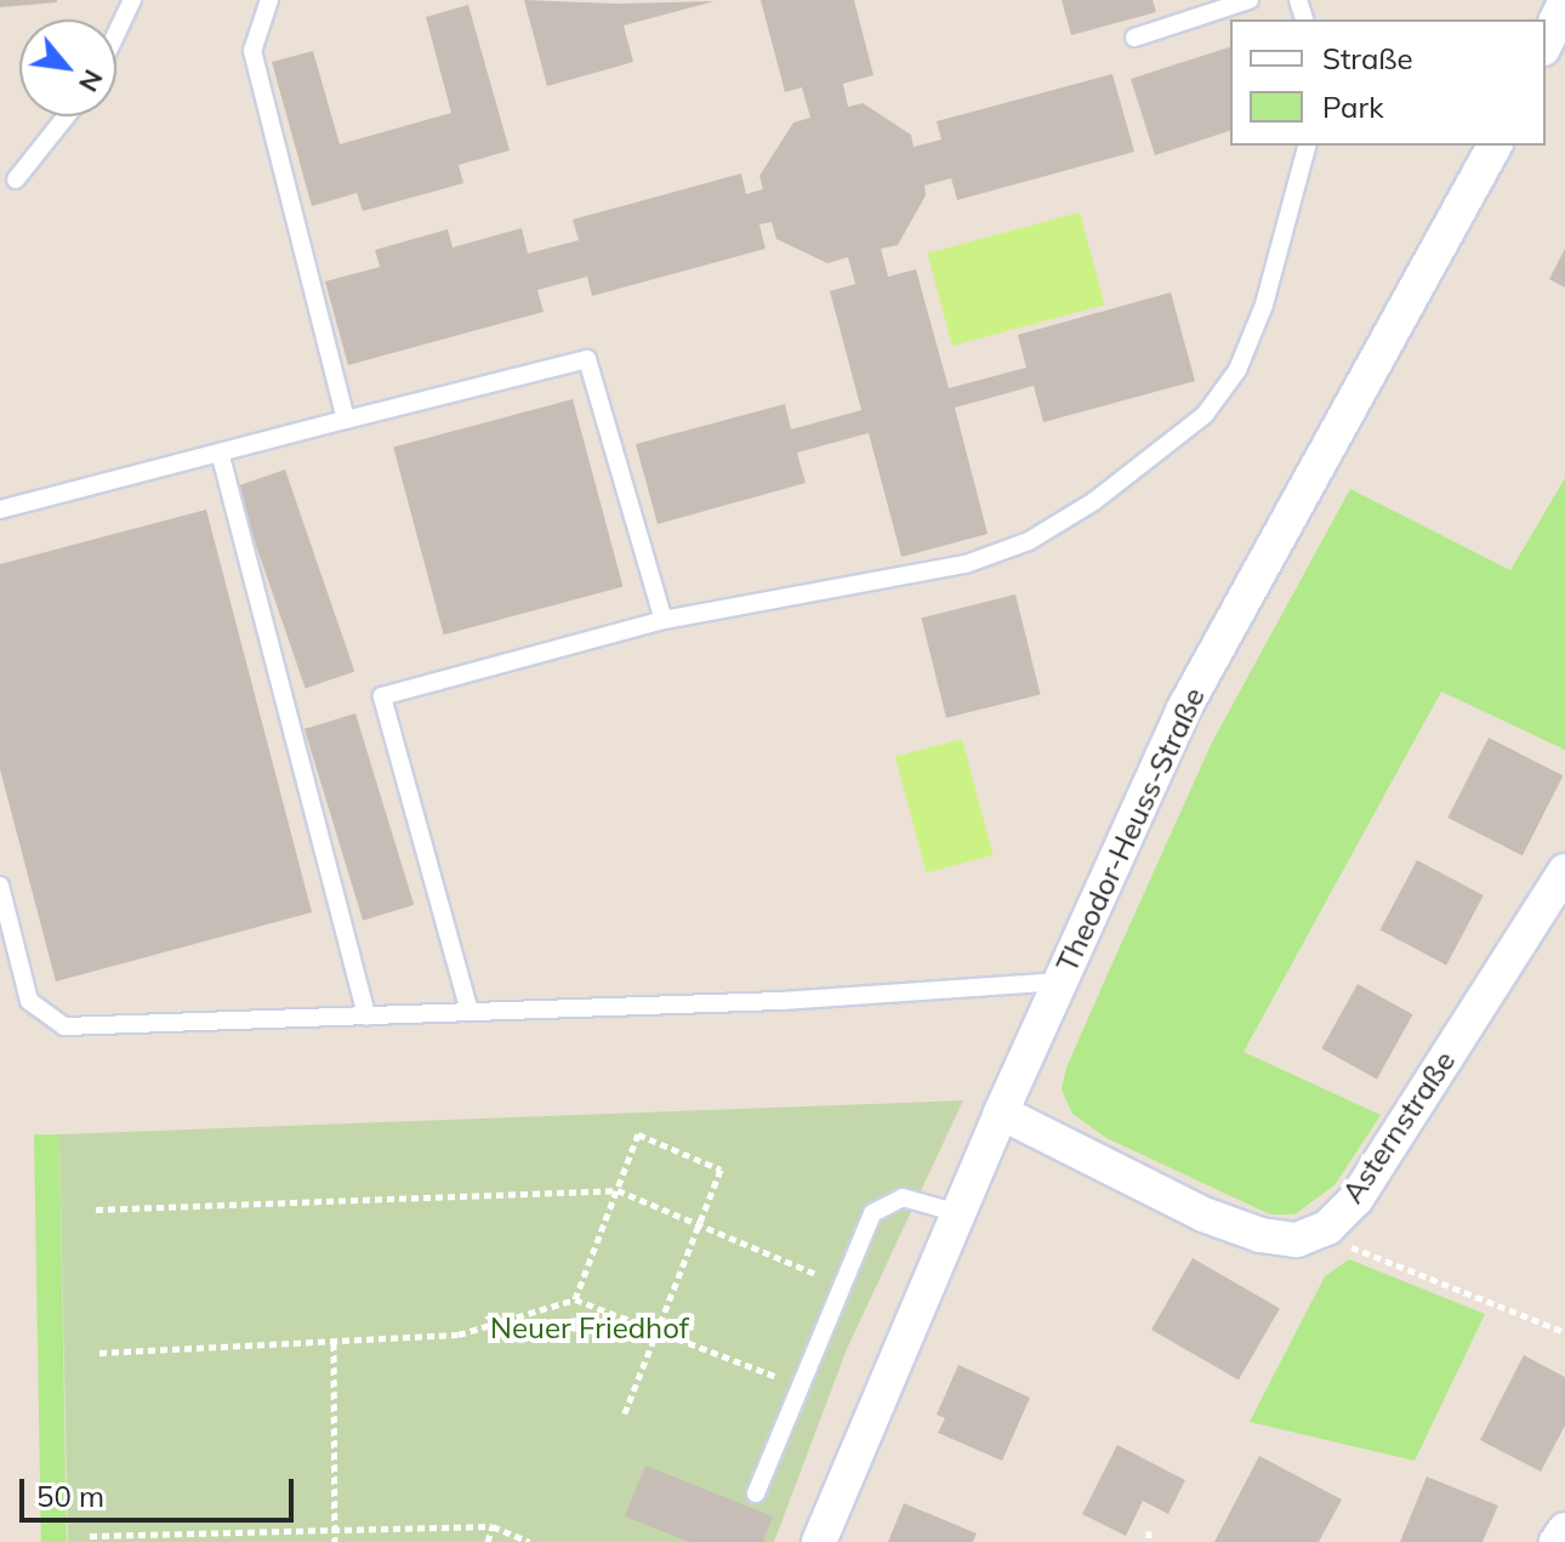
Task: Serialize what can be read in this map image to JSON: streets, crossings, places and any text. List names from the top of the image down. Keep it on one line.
{"streets":{"street":["Theodor-Heuss-Straße","Asternstraße"]},"crossings":[["Theodor-Heuss-Straße","Asternstraße"]],"parks":["Neuer Friedhof"],"legend":["Straße","Park"],"scale_bar":"50 m","north":"bottom right"}
